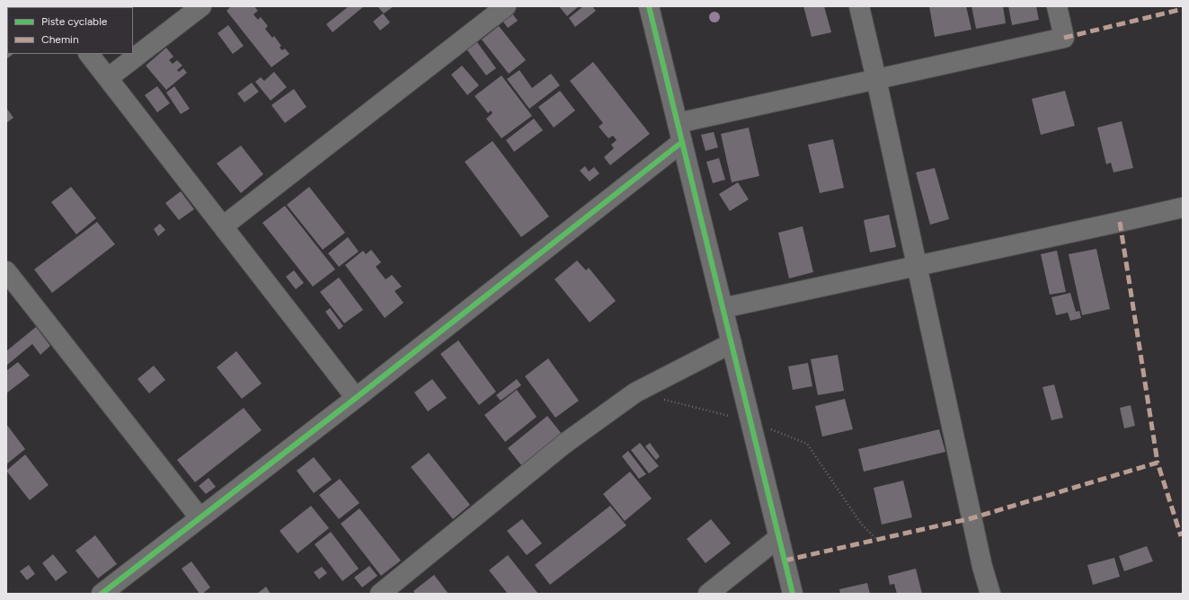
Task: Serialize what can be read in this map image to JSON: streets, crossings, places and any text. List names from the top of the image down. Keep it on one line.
{"legend":["Piste cyclable","Chemin"]}
